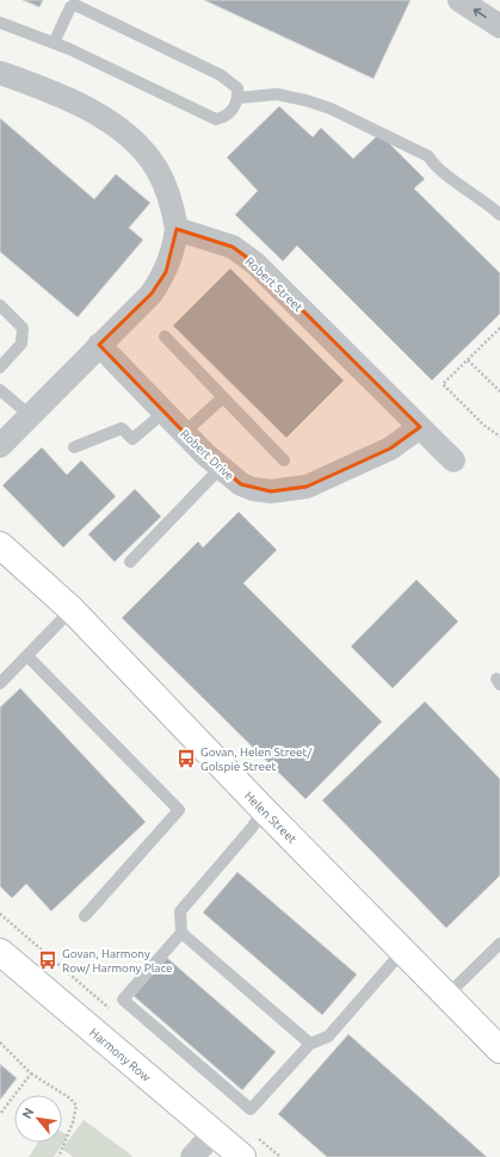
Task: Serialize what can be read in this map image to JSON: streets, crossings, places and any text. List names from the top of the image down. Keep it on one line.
{"streets":{"street":["Robert Street","Robert Drive","Helen Street","Harmony Row"]},"crossings":[["Robert Street","Robert Drive"]],"places":{"bus stop":["Govan, Helen Street/ Golspie Street","Govan, Harmony Row/ Harmony Place"]},"north":"top left"}
